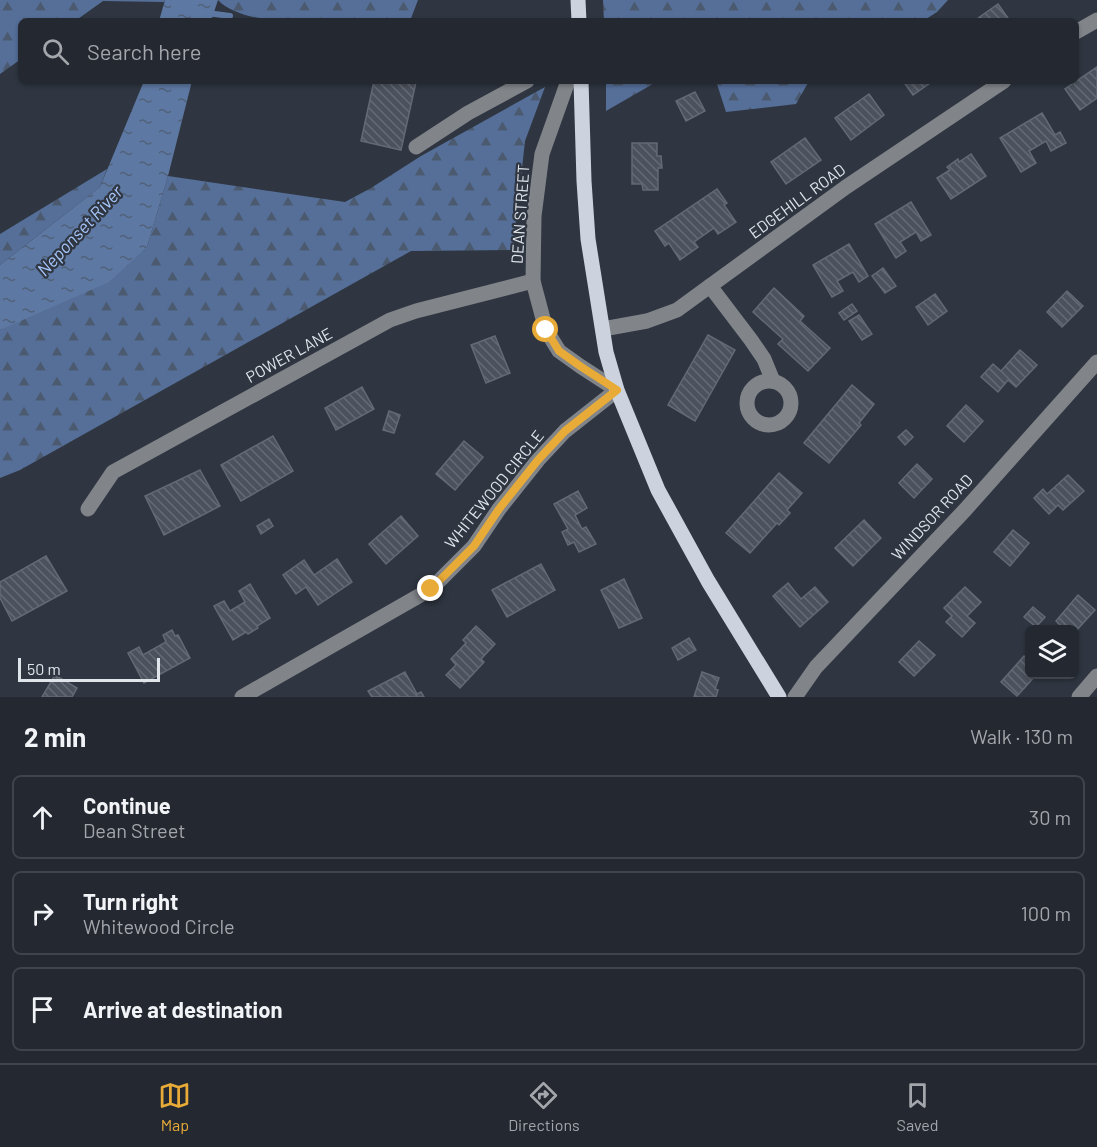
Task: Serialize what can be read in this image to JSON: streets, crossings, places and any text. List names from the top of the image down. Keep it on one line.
{"streets":{"street":["EDGEHILL ROAD","DEAN STREET","POWER LANE","WHITEWOOD CIRCLE","WINDSOR ROAD"]},"crossings":[["DEAN STREET","POWER LANE"],["DEAN STREET","WHITEWOOD CIRCLE"]],"water":["Neponset River"],"scale_bar":"50 m","page":{"search":"Search here","scale":"50 m","heading":["2 min","Walk · 130 m"],"list":[["Continue","Dean Street","30 m"],["Turn right","Whitewood Circle","100 m"],"Arrive at destination"],"nav":["Map","Directions","Saved"]}}
